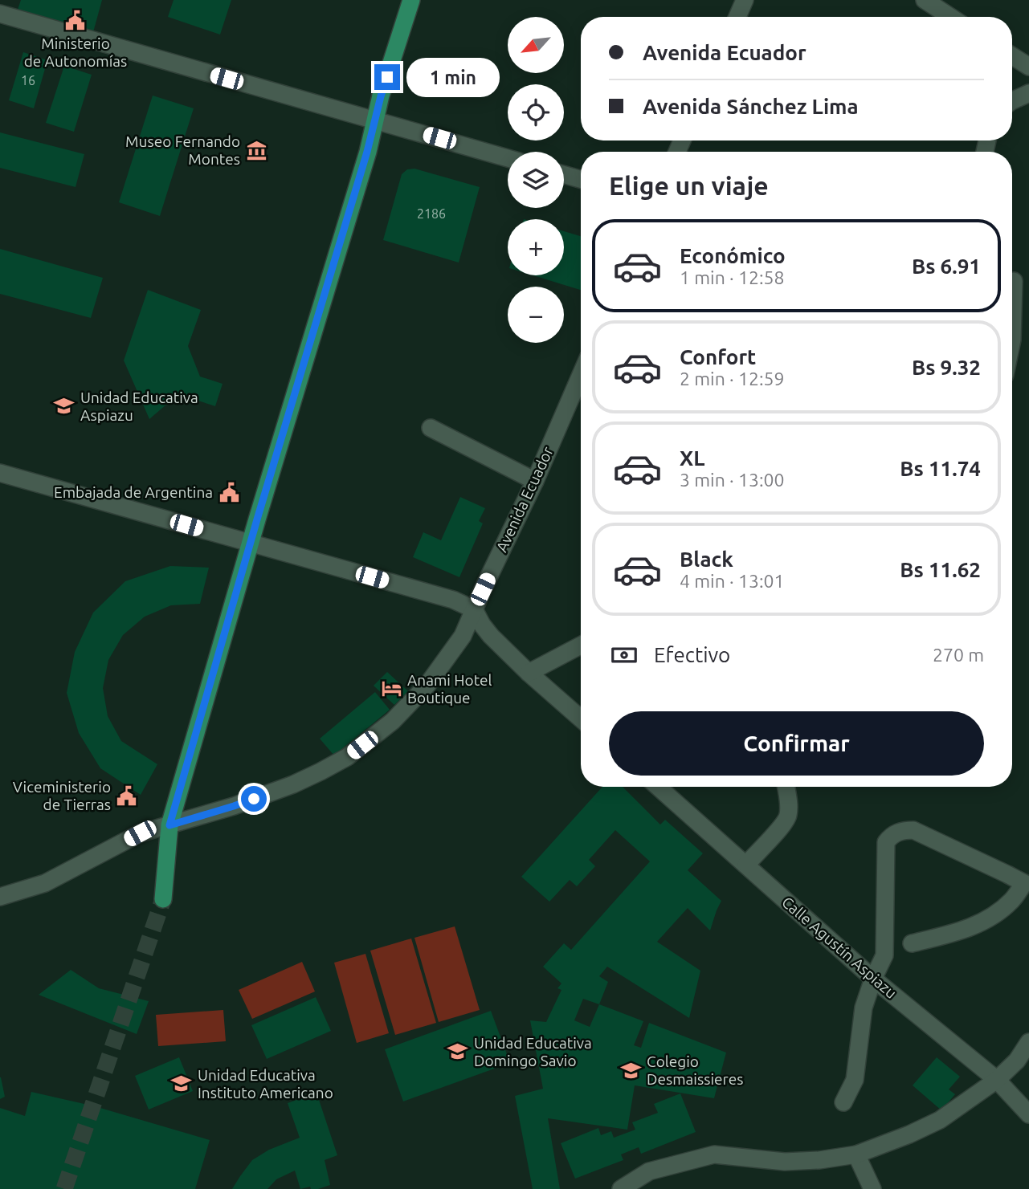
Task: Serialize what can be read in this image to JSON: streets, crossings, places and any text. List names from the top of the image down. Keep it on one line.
{"streets":{"street":["Avenida Ecuador","Calle Agustín Aspiazu"]},"places":{"public building":["Ministerio de Autonomías","Embajada de Argentina","Viceministerio de Tierras"],"museum":["Museo Fernando Montes"],"school or university":["Unidad Educativa Aspiazu","Unidad Educativa Domingo Savio","Colegio Desmaissieres","Unidad Educativa Instituto Americano"],"hotel":["Anami Hotel Boutique"]},"house_numbers":["16","2186"],"north":"bottom left","page":{"map_buttons":["+","−"],"banner":["Avenida Ecuador","Avenida Sánchez Lima"],"bubble":"1 min","heading":"Elige un viaje","list":[{"name":"Económico","note":"1 min · 12:58","value":"Bs 6.91"},{"name":"Confort","note":"2 min · 12:59","value":"Bs 9.32"},{"name":"XL","note":"3 min · 13:00","value":"Bs 11.74"},{"name":"Black","note":"4 min · 13:01","value":"Bs 11.62"}],"pay":["Efectivo","270 m"],"buttons":"Confirmar"}}
